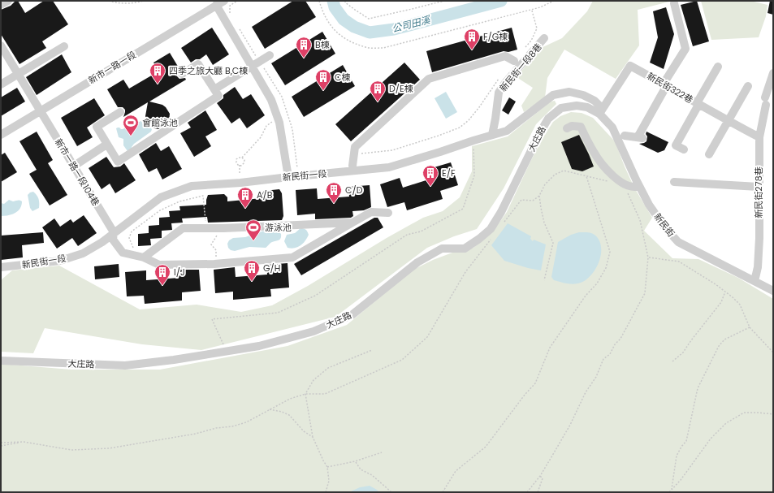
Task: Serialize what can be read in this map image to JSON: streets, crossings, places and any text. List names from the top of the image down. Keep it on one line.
{"streets":{"street":["新市一路一段","新民街一段8巷","新民街322巷","大庄路","新市一路一段104巷","新民街一段","新民街278巷","新民街"]},"crossings":[["新市一路一段","新市一路一段104巷"],["新民街一段8巷","新民街一段"],["新民街322巷","大庄路"],["新民街322巷","新民街一段"],["新民街322巷","新民街278巷"],["新民街322巷","新民街"],["大庄路","新民街一段"],["大庄路","新民街"],["新市一路一段104巷","新民街一段"],["新民街一段","新民街"],["新民街278巷","新民街"]],"water":["公司田溪"],"places":{"building":["F/G棟","B棟","四季之旅大廳 B,C棟","C棟","D/E棟","E/F","C/D","A/B","G/H","I/J"],"sports":["會館泳池","游泳池"]}}
